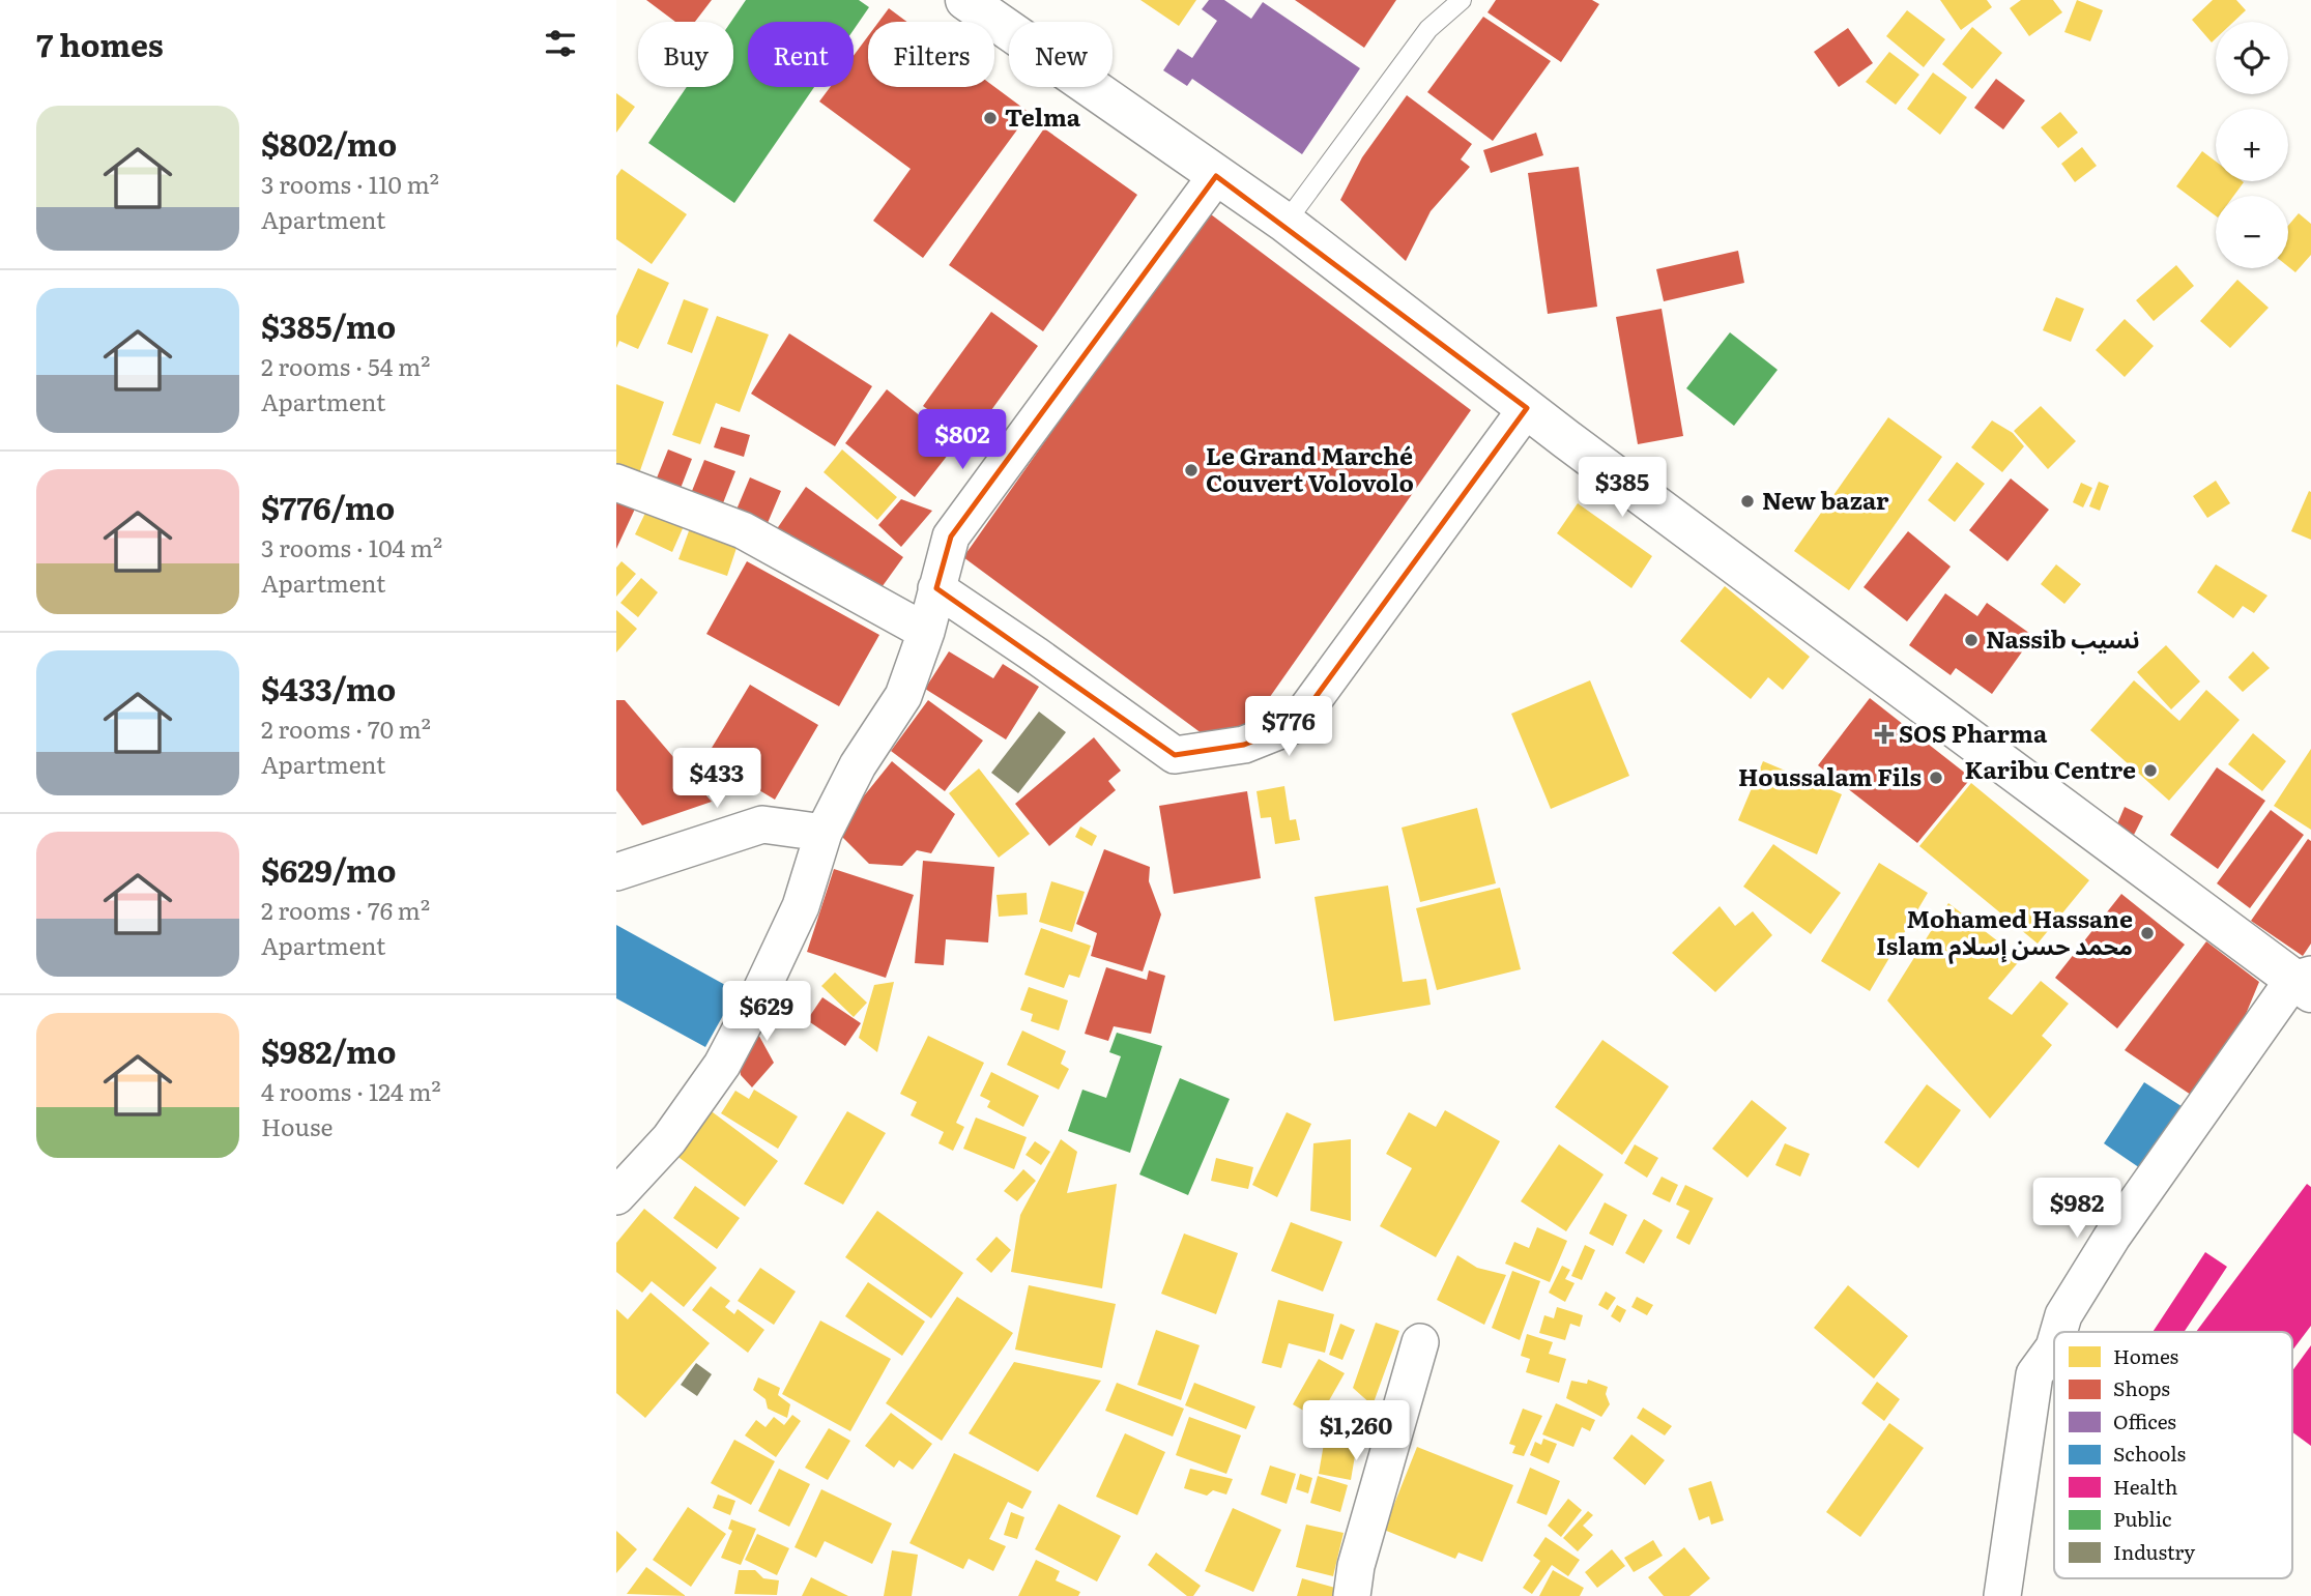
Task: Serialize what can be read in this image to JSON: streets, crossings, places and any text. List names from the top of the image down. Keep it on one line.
{"places":{"other":["Telma","Le Grand Marché Couvert Volovolo","New bazar","Nassib نسيب","Karibu Centre","Houssalam Fils","Mohamed Hassane Islam محمد حسن إسلام"],"health":["SOS Pharma"]},"legend":["Homes","Shops","Offices","Schools","Health","Public","Industry"],"page":{"heading":"7 homes","map_buttons":["+","−"],"chip":["Buy","Rent","Filters","New"],"list":[{"name":"$802/mo","note":"3 rooms · 110 m² · Apartment"},{"name":"$385/mo","note":"2 rooms · 54 m² · Apartment"},{"name":"$776/mo","note":"3 rooms · 104 m² · Apartment"},{"name":"$433/mo","note":"2 rooms · 70 m² · Apartment"},{"name":"$629/mo","note":"2 rooms · 76 m² · Apartment"},{"name":"$982/mo","note":"4 rooms · 124 m² · House"}],"price":["$802","$385","$776","$433","$629","$982","$1,260"]}}
